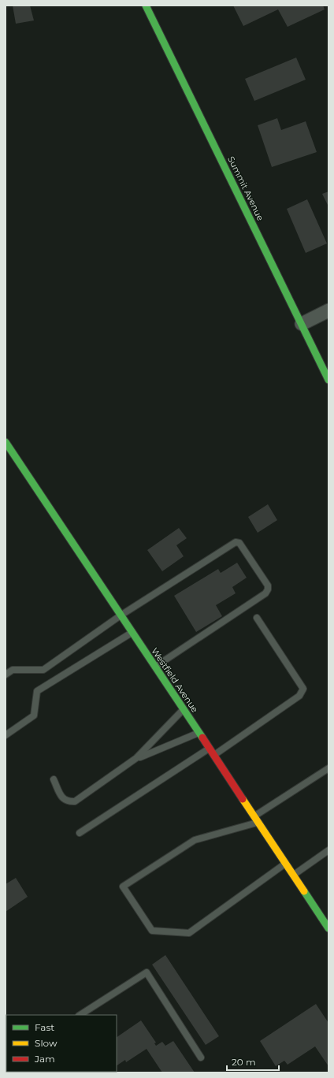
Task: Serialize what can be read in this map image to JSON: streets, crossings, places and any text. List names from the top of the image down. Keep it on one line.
{"streets":{"street":["Summit Avenue","Westfield Avenue"]},"legend":["Fast","Slow","Jam"],"scale_bar":"20 m"}
